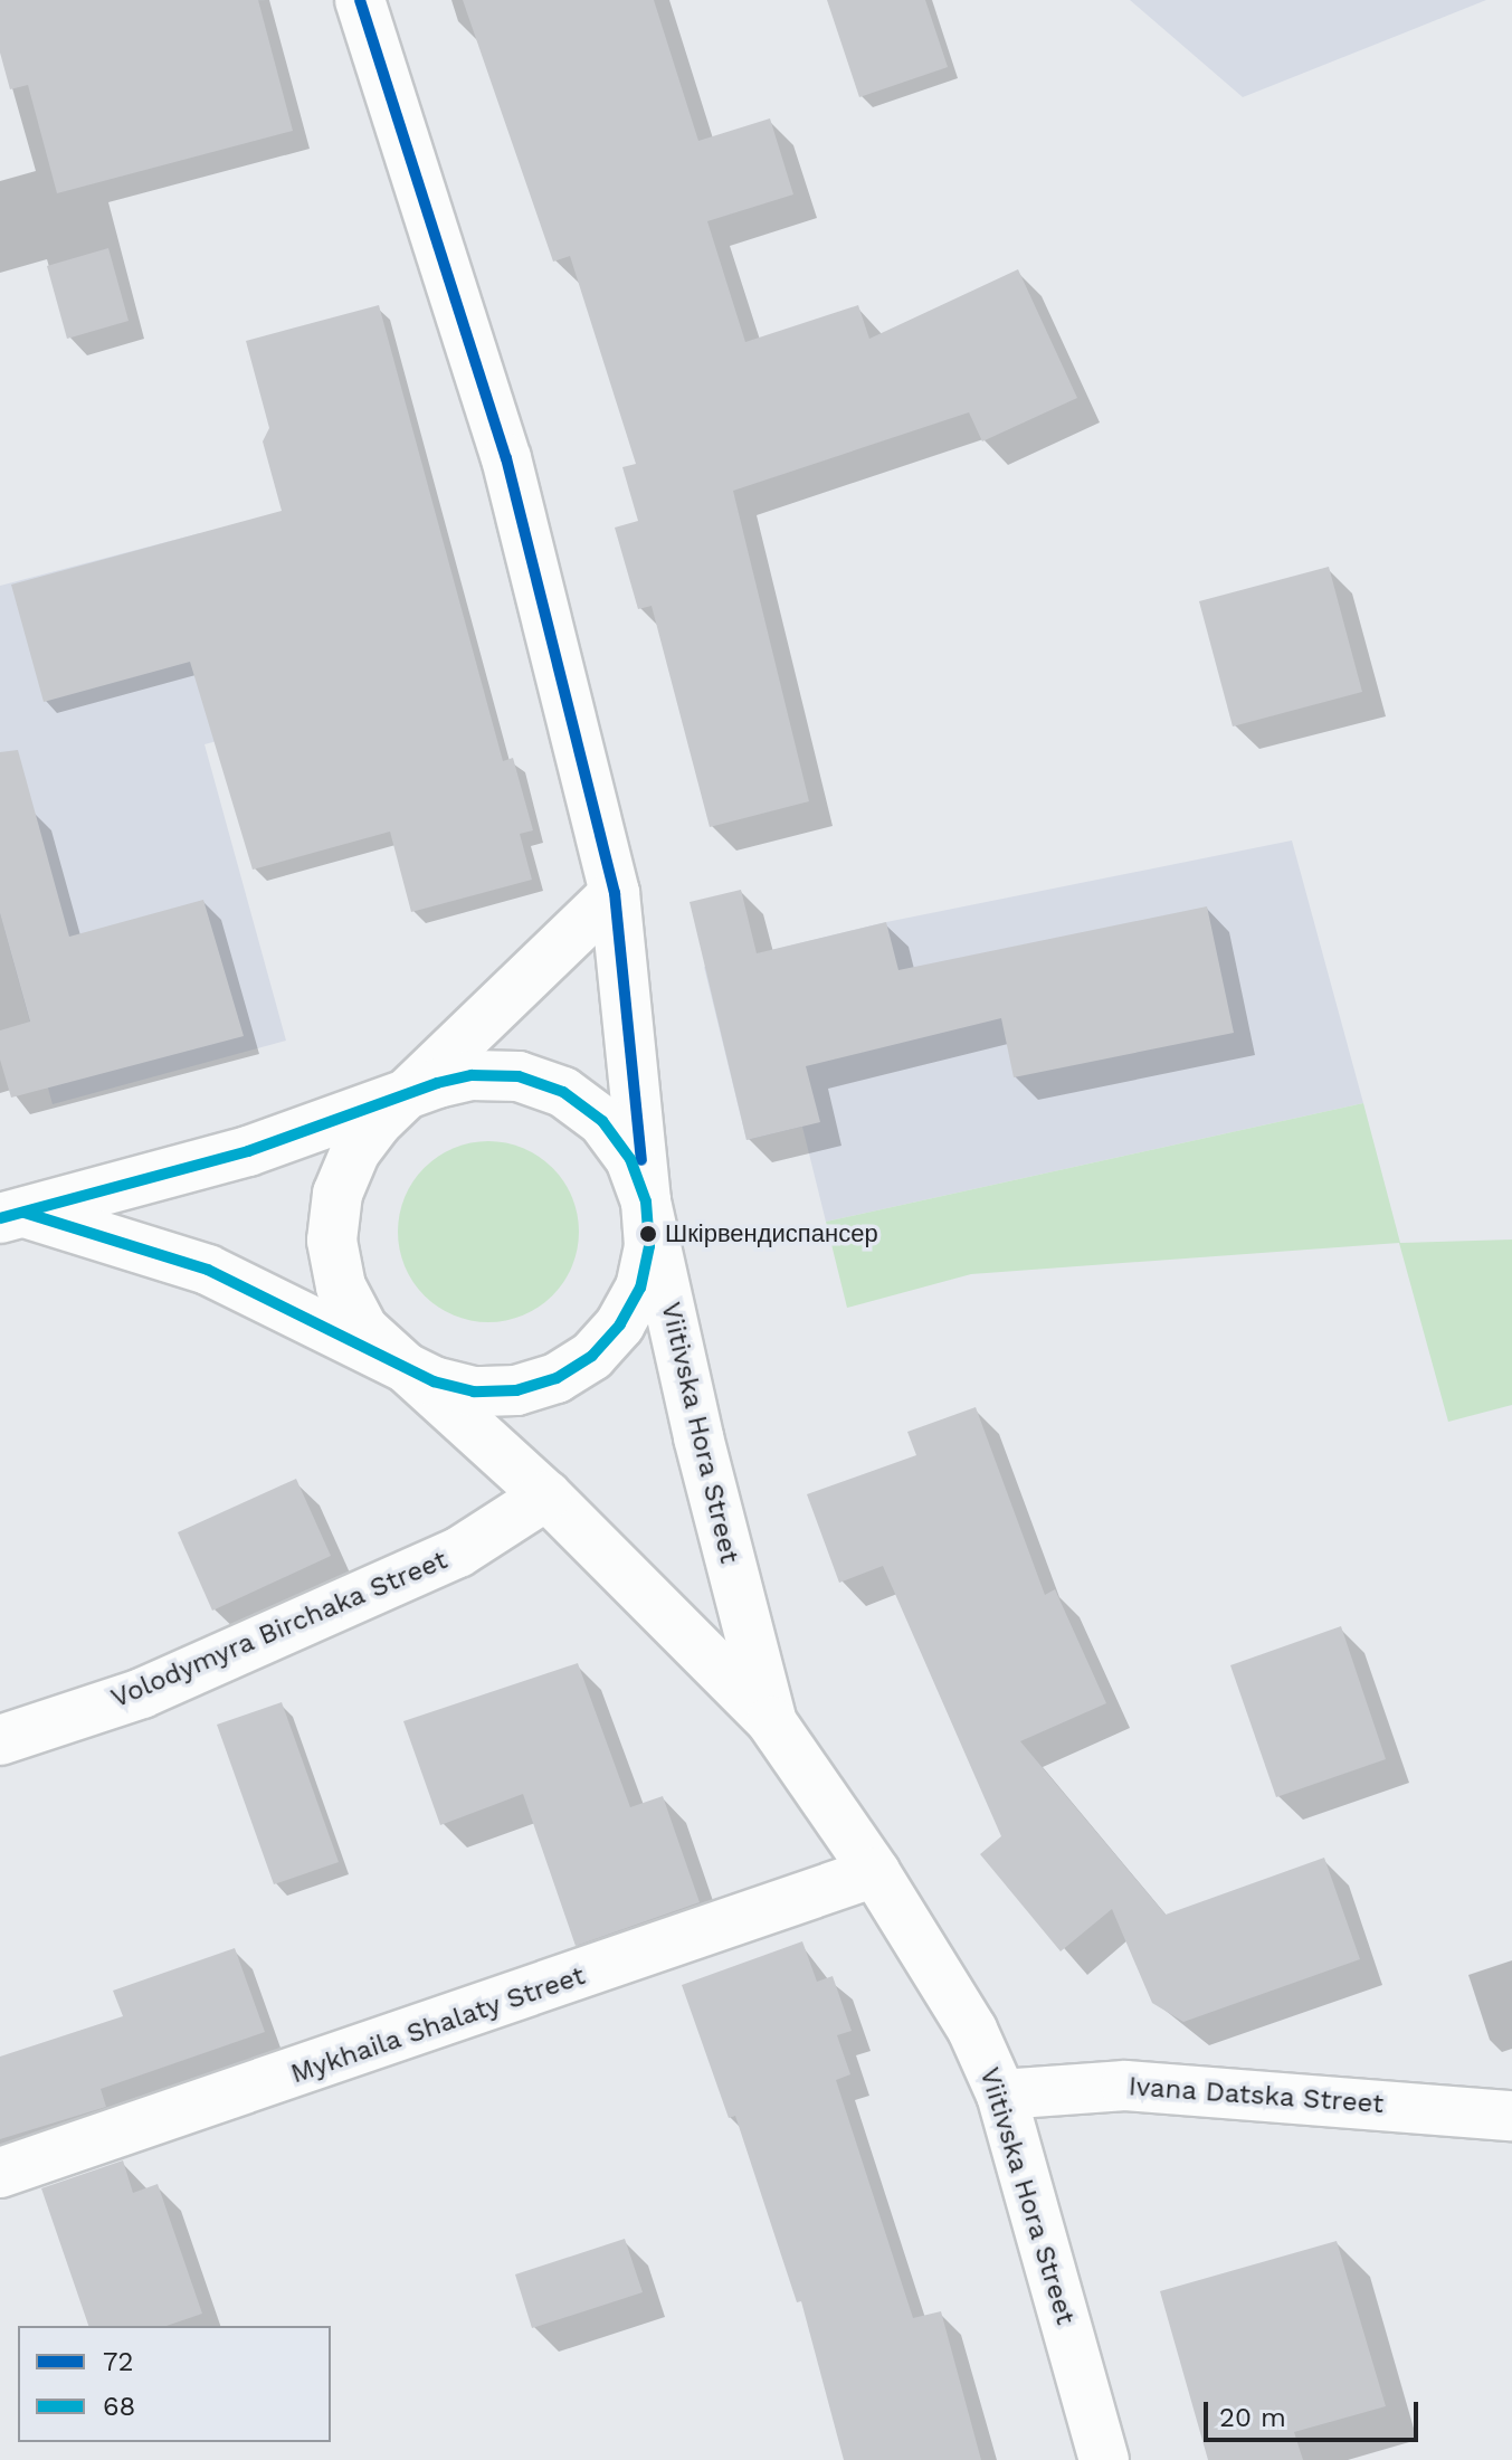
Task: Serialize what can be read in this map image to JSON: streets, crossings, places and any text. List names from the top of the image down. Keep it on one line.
{"streets":{"street":["Viitivska Hora Street","Volodymyra Birchaka Street","Mykhaila Shalaty Street","Ivana Datska Street"]},"crossings":[["Viitivska Hora Street","Volodymyra Birchaka Street"],["Viitivska Hora Street","Mykhaila Shalaty Street"],["Viitivska Hora Street","Ivana Datska Street"]],"places":["Шкірвендиспансер"],"lines":["transit line 72","transit line 68"],"legend":["72","68"],"scale_bar":"20 m"}
